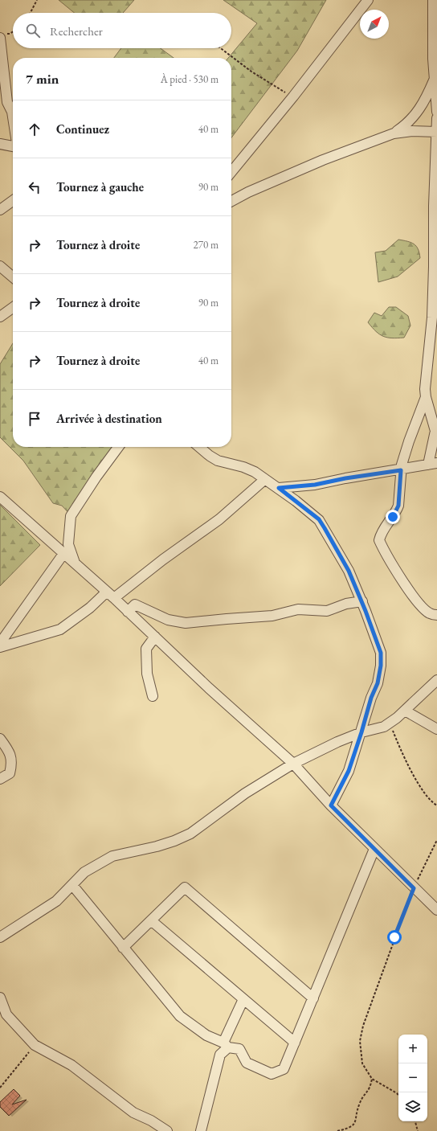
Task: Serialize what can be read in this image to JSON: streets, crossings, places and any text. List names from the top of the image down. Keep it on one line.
{"north":"top right","page":{"search":"Rechercher","heading":["7 min","À pied · 530 m"],"list":[["Continuez","40 m"],["Tournez à gauche","90 m"],["Tournez à droite","270 m"],["Tournez à droite","90 m"],["Tournez à droite","40 m"],"Arrivée à destination"],"map_buttons":["+","−"]}}
